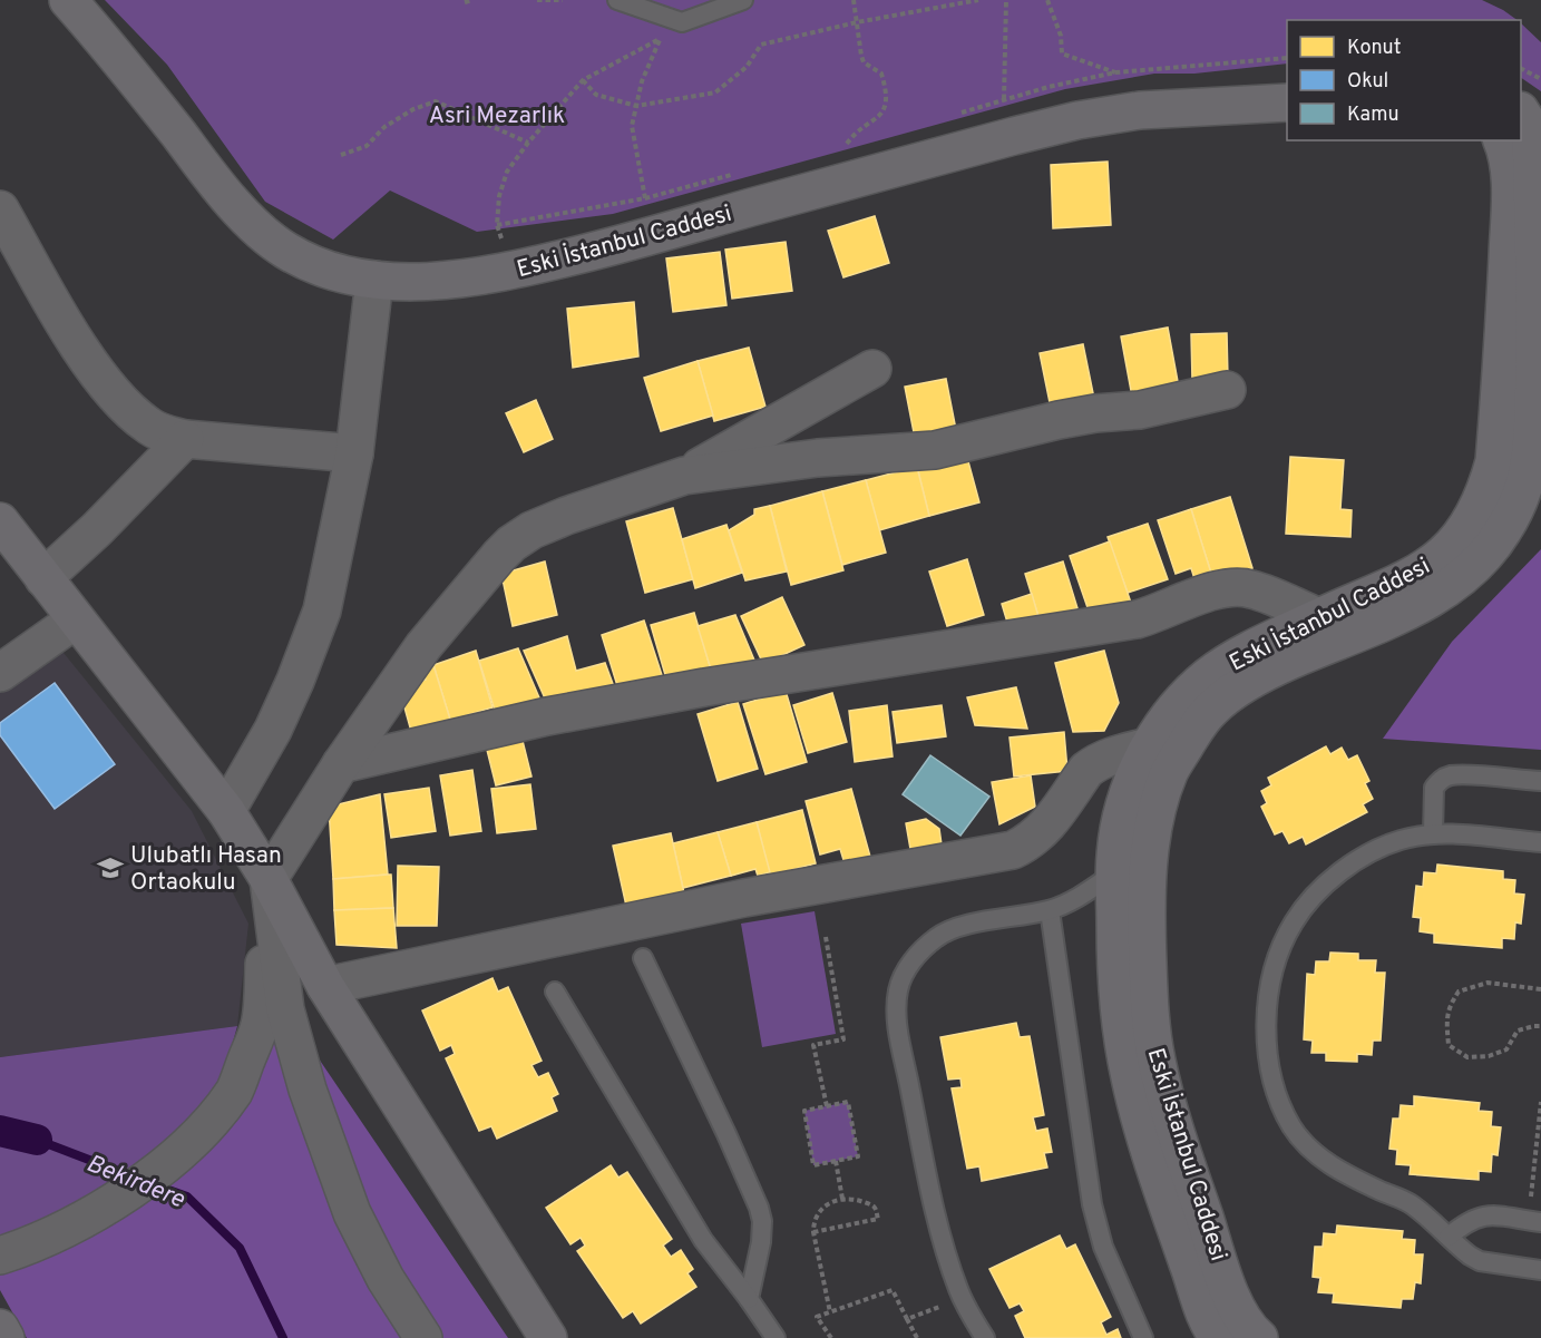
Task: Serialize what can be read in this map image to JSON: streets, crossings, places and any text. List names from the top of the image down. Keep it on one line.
{"streets":{"main road":["Eski İstanbul Caddesi"]},"water":["Bekirdere"],"parks":["Asri Mezarlık"],"places":{"school or university":["Ulubatlı Hasan Ortaokulu"]},"legend":["Konut","Okul","Kamu"]}
